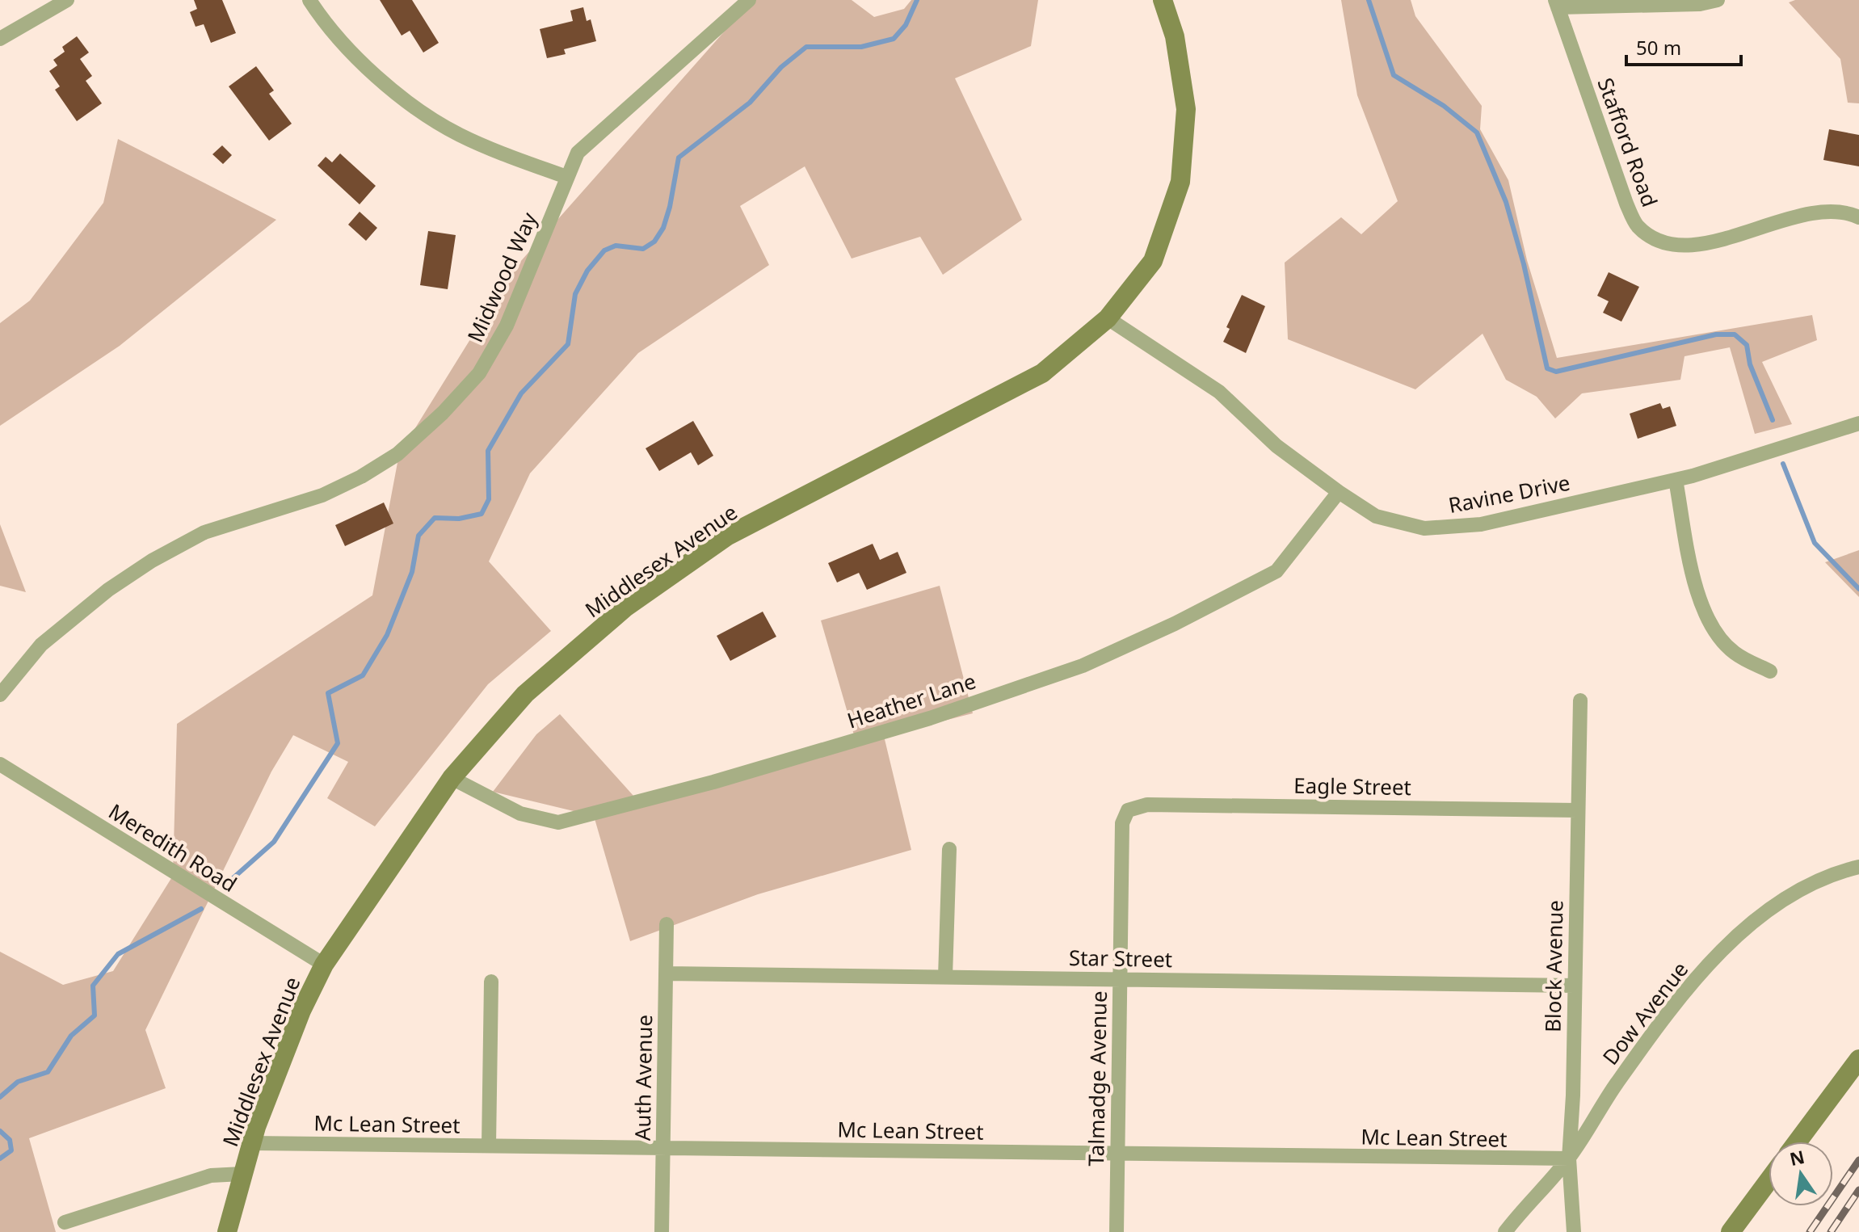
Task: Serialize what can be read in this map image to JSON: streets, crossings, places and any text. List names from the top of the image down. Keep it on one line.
{"streets":{"street":["Stafford Road","Midwood Way","Ravine Drive","Middlesex Avenue","Heather Lane","Eagle Street","Meredith Road","Star Street","Block Avenue","Dow Avenue","Auth Avenue","Talmadge Avenue","Mc Lean Street"]},"crossings":[["Ravine Drive","Middlesex Avenue"],["Ravine Drive","Heather Lane"],["Middlesex Avenue","Heather Lane"],["Middlesex Avenue","Meredith Road"],["Middlesex Avenue","Mc Lean Street"],["Eagle Street","Block Avenue"],["Eagle Street","Talmadge Avenue"],["Star Street","Block Avenue"],["Star Street","Auth Avenue"],["Star Street","Talmadge Avenue"],["Block Avenue","Dow Avenue"],["Block Avenue","Mc Lean Street"],["Dow Avenue","Mc Lean Street"],["Auth Avenue","Mc Lean Street"],["Talmadge Avenue","Mc Lean Street"]],"scale_bar":"50 m","north":"top"}
